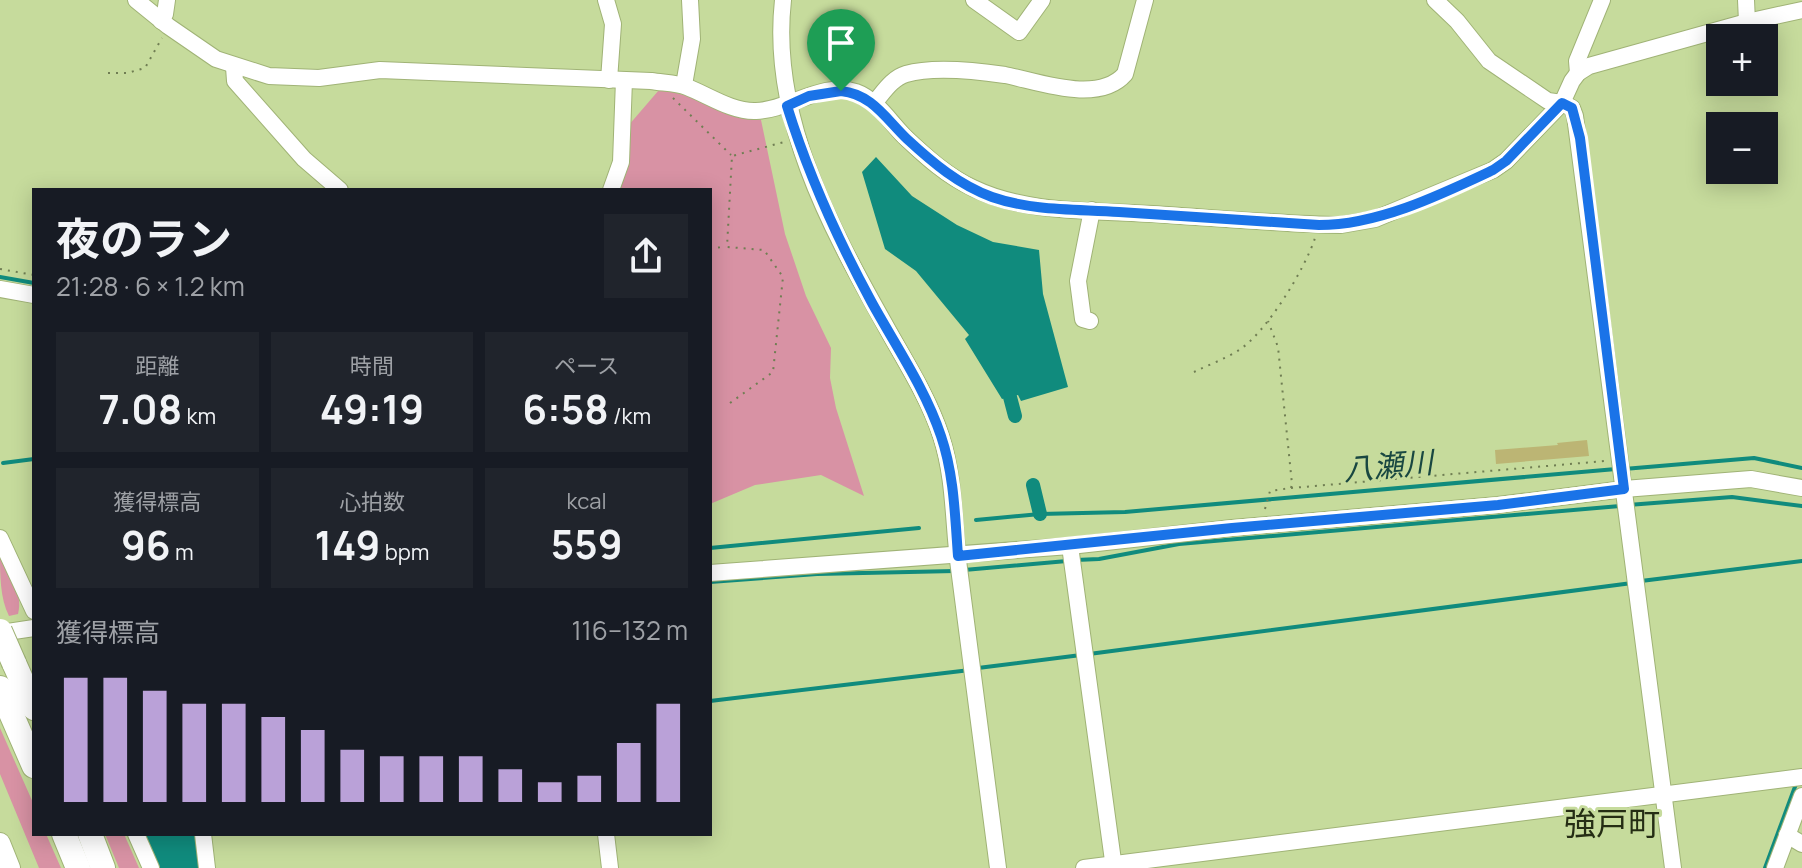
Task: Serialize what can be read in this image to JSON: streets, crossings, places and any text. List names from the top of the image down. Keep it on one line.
{"districts":["強戸町"],"water":["八瀬川"],"page":{"map_buttons":["+","−"],"heading":["夜のラン","21:28 · 6 × 1.2 km"],"stats":[["距離","7.08 km"],["時間","49:19"],["ペース","6:58 /km"],["獲得標高","96 m"],["心拍数","149 bpm"],["kcal","559"]],"chart":["獲得標高","116–132 m"]}}
